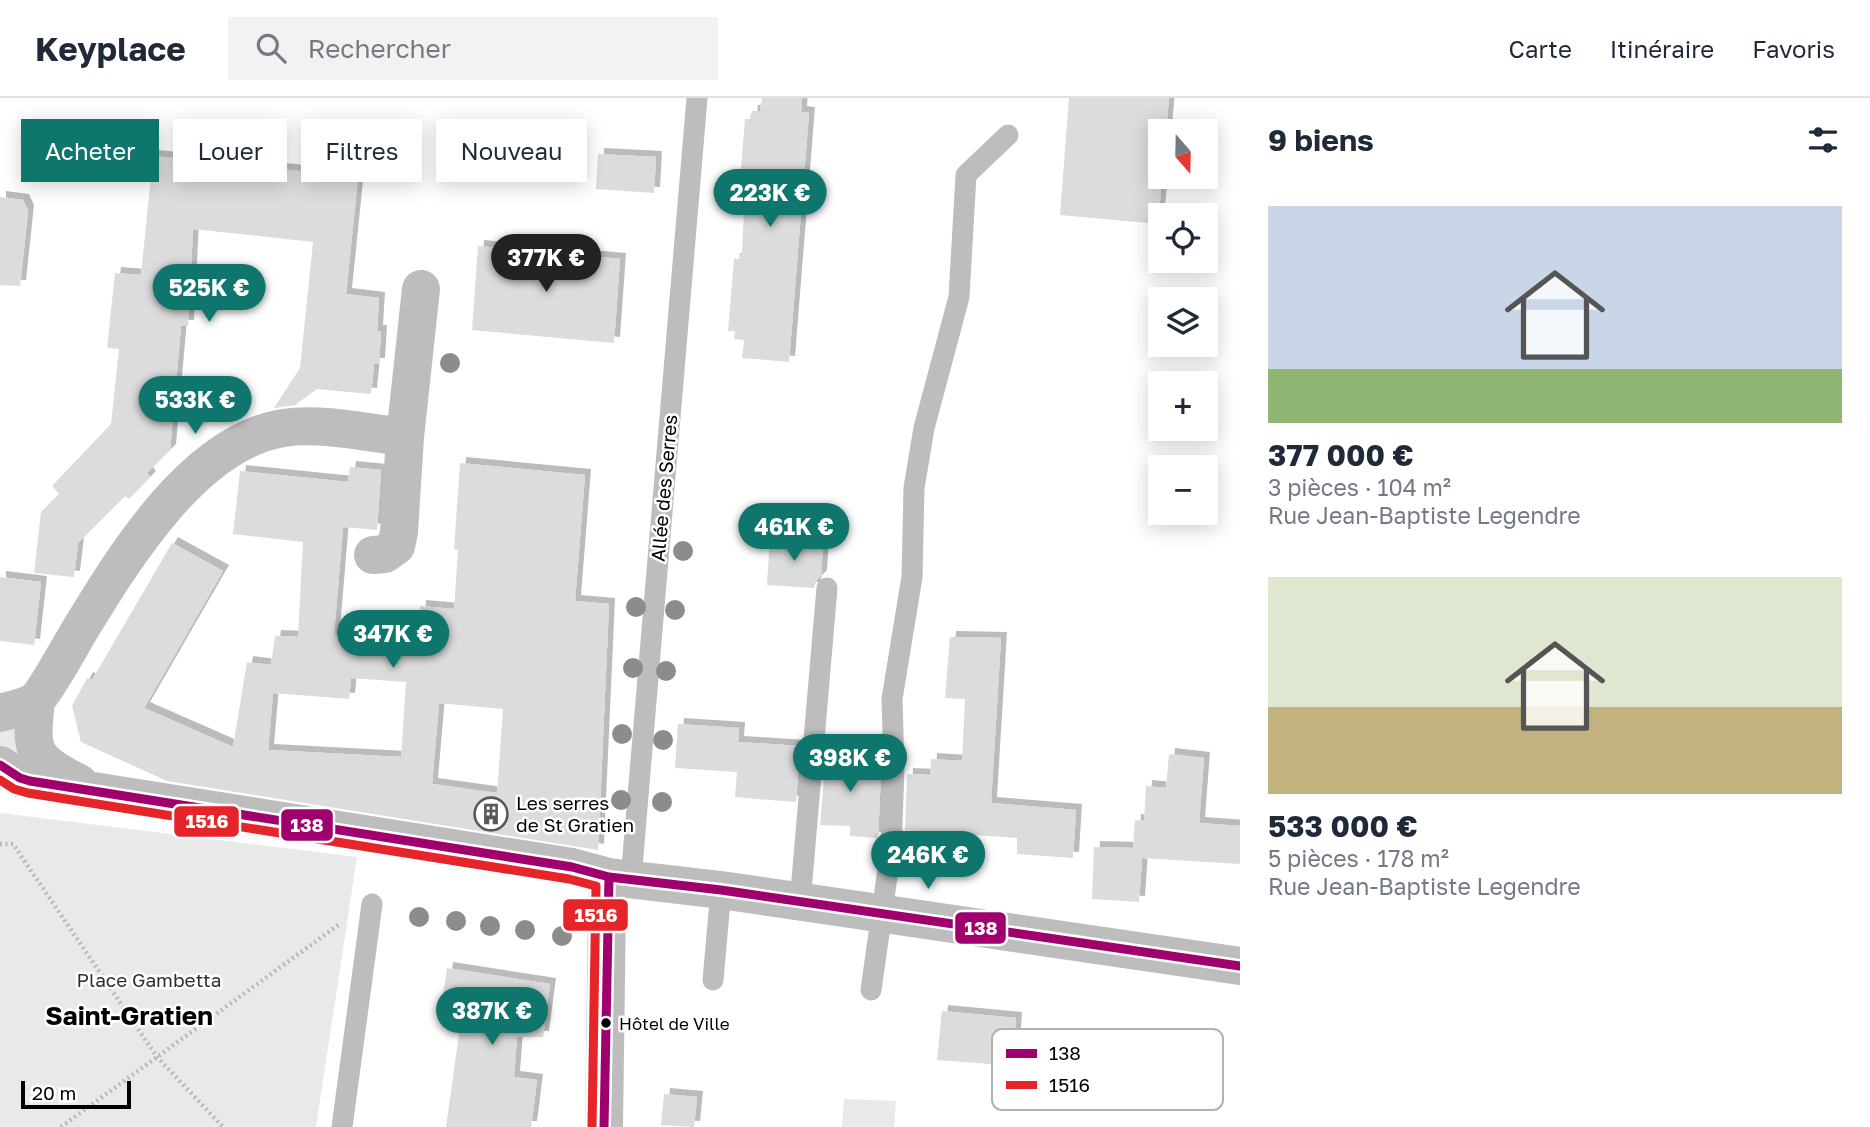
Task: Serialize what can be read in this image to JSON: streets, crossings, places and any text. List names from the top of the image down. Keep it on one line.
{"streets":{"lane":["Allée des Serres"]},"districts":["Saint-Gratien"],"parks":["Place Gambetta"],"places":{"building":["Les serres de St Gratien"],"other":["Hôtel de Ville"]},"lines":["transit line 138","transit line 1516"],"legend":["138","1516"],"scale_bar":"20 m","north":"bottom","page":{"header":"Keyplace","search":"Rechercher","nav":["Carte","Itinéraire","Favoris"],"heading":"9 biens","map_buttons":["+","−"],"chip":["Acheter","Louer","Filtres","Nouveau"],"price":["223K €","377K €","525K €","533K €","461K €","347K €","398K €","246K €","387K €"],"list":[{"name":"377 000 €","note":"3 pièces · 104 m² · Rue Jean-Baptiste Legendre"},{"name":"533 000 €","note":"5 pièces · 178 m² · Rue Jean-Baptiste Legendre"}],"scale":"20 m"}}
